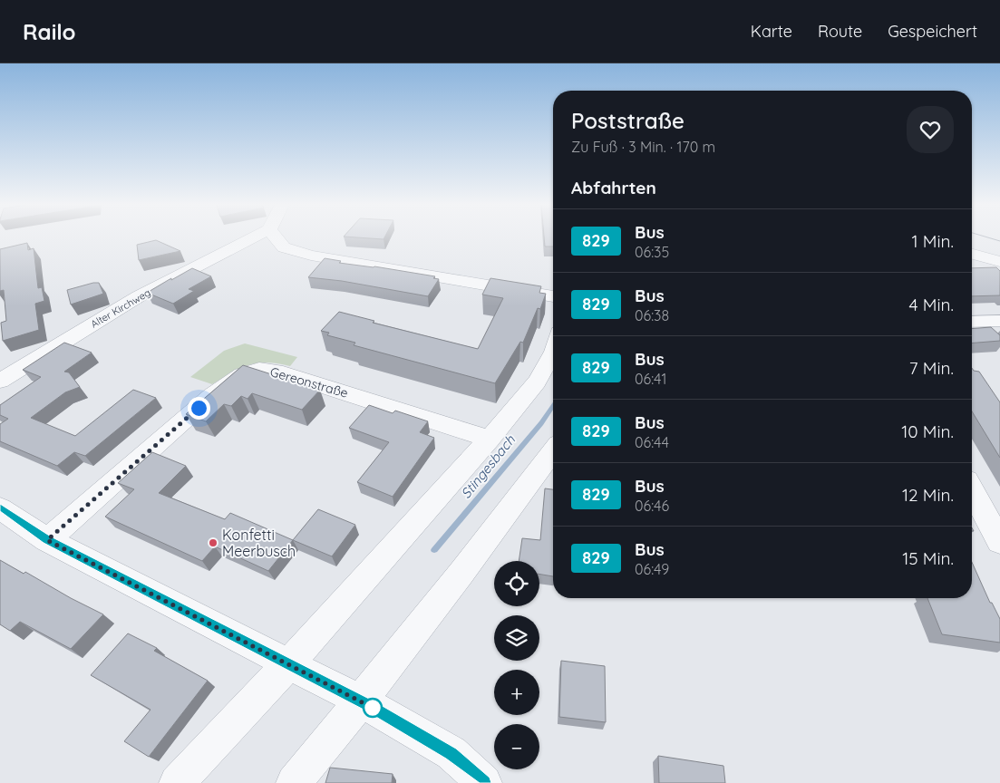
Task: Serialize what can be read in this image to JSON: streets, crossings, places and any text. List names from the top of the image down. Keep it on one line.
{"streets":{"street":["Alter Kirchweg","Gereonstraße"]},"water":["Stingesbach"],"places":["Konfetti Meerbusch"],"lines":["bus line 829"],"page":{"header":"Railo","nav":["Karte","Route","Gespeichert"],"heading":[["Poststraße","Zu Fuß · 3 Min. · 170 m"],"Abfahrten"],"list":[{"mark":"829","name":"Bus","note":"06:35","value":"1 Min."},{"mark":"829","name":"Bus","note":"06:38","value":"4 Min."},{"mark":"829","name":"Bus","note":"06:41","value":"7 Min."},{"mark":"829","name":"Bus","note":"06:44","value":"10 Min."},{"mark":"829","name":"Bus","note":"06:46","value":"12 Min."},{"mark":"829","name":"Bus","note":"06:49","value":"15 Min."}],"map_buttons":["+","−"]}}
